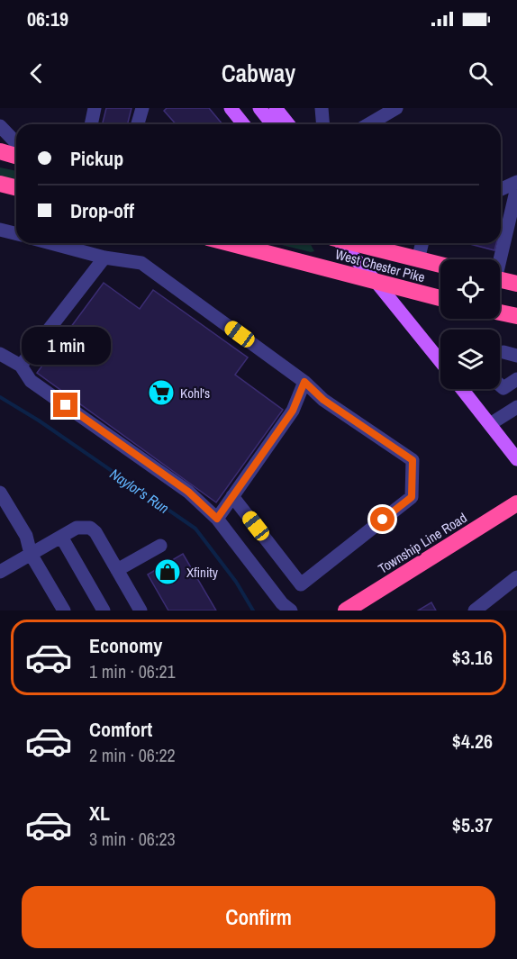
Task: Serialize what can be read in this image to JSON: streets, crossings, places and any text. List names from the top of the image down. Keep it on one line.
{"streets":{"highway":["West Chester Pike","Township Line Road"]},"water":["Naylor's Run"],"places":{"supermarket":["Kohl's"],"shop":["Xfinity"]},"page":{"status":"06:19","header":"Cabway","banner":["Pickup","Drop-off"],"bubble":"1 min","list":[{"name":"Economy","note":"1 min · 06:21","value":"$3.16"},{"name":"Comfort","note":"2 min · 06:22","value":"$4.26"},{"name":"XL","note":"3 min · 06:23","value":"$5.37"}],"buttons":"Confirm"}}
